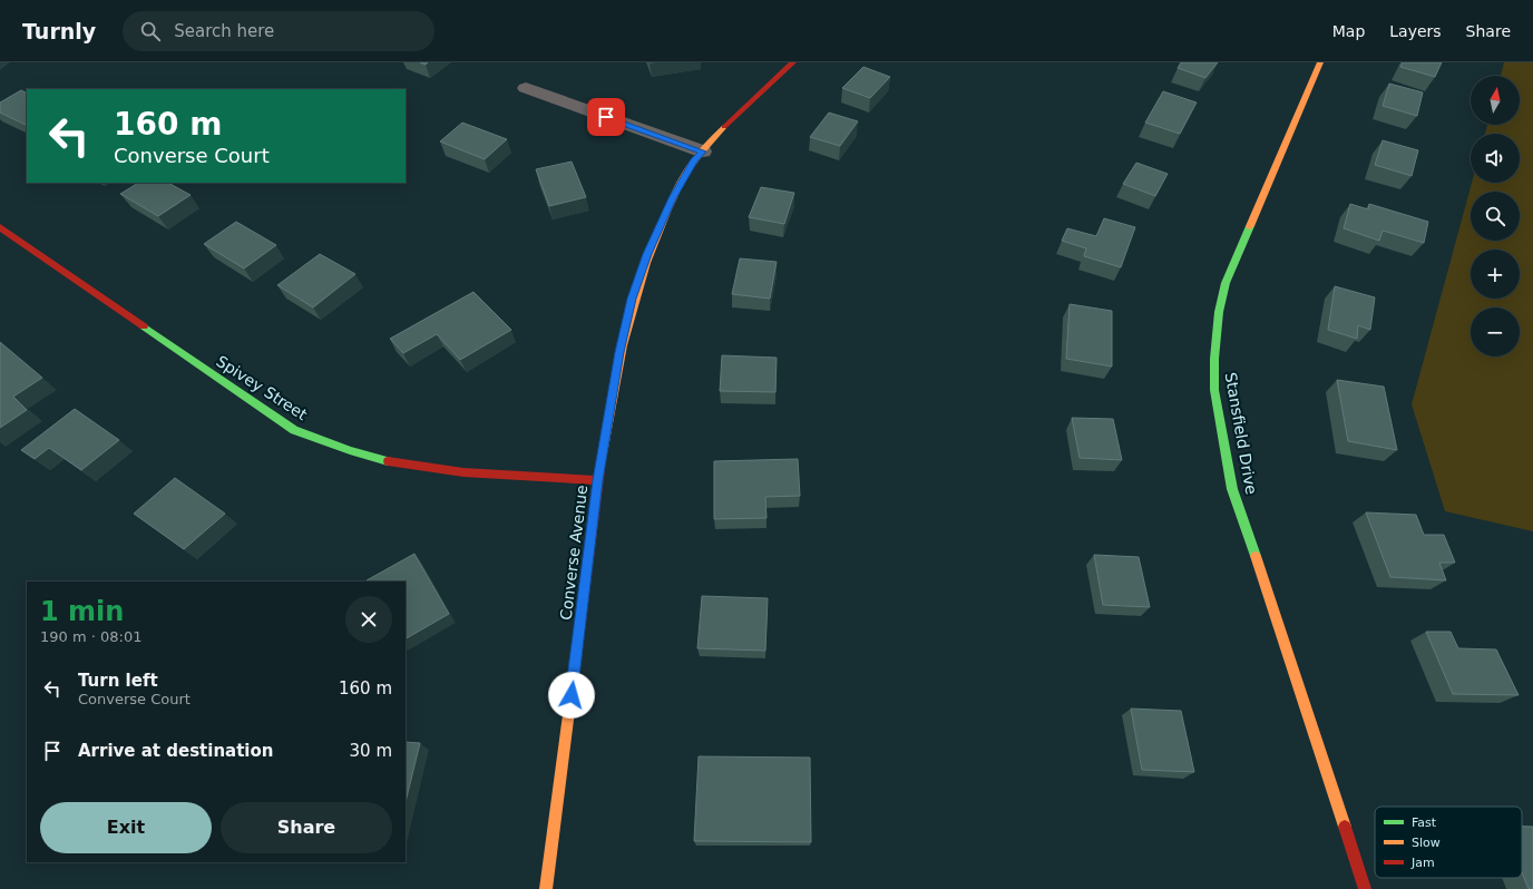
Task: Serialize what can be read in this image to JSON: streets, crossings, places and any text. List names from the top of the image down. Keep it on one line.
{"streets":{"street":["Spivey Street","Stansfield Drive","Converse Avenue"]},"crossings":[["Spivey Street","Converse Avenue"]],"legend":["Fast","Slow","Jam"],"north":"top","page":{"header":"Turnly","search":"Search here","nav":["Map","Layers","Share"],"map_buttons":["+","−"],"turn":["160 m","Converse Court"],"heading":["1 min","190 m · 08:01"],"list":[{"name":"Turn left","note":"Converse Court","value":"160 m"},{"name":"Arrive at destination","value":"30 m"}],"buttons":["Exit","Share"]}}
